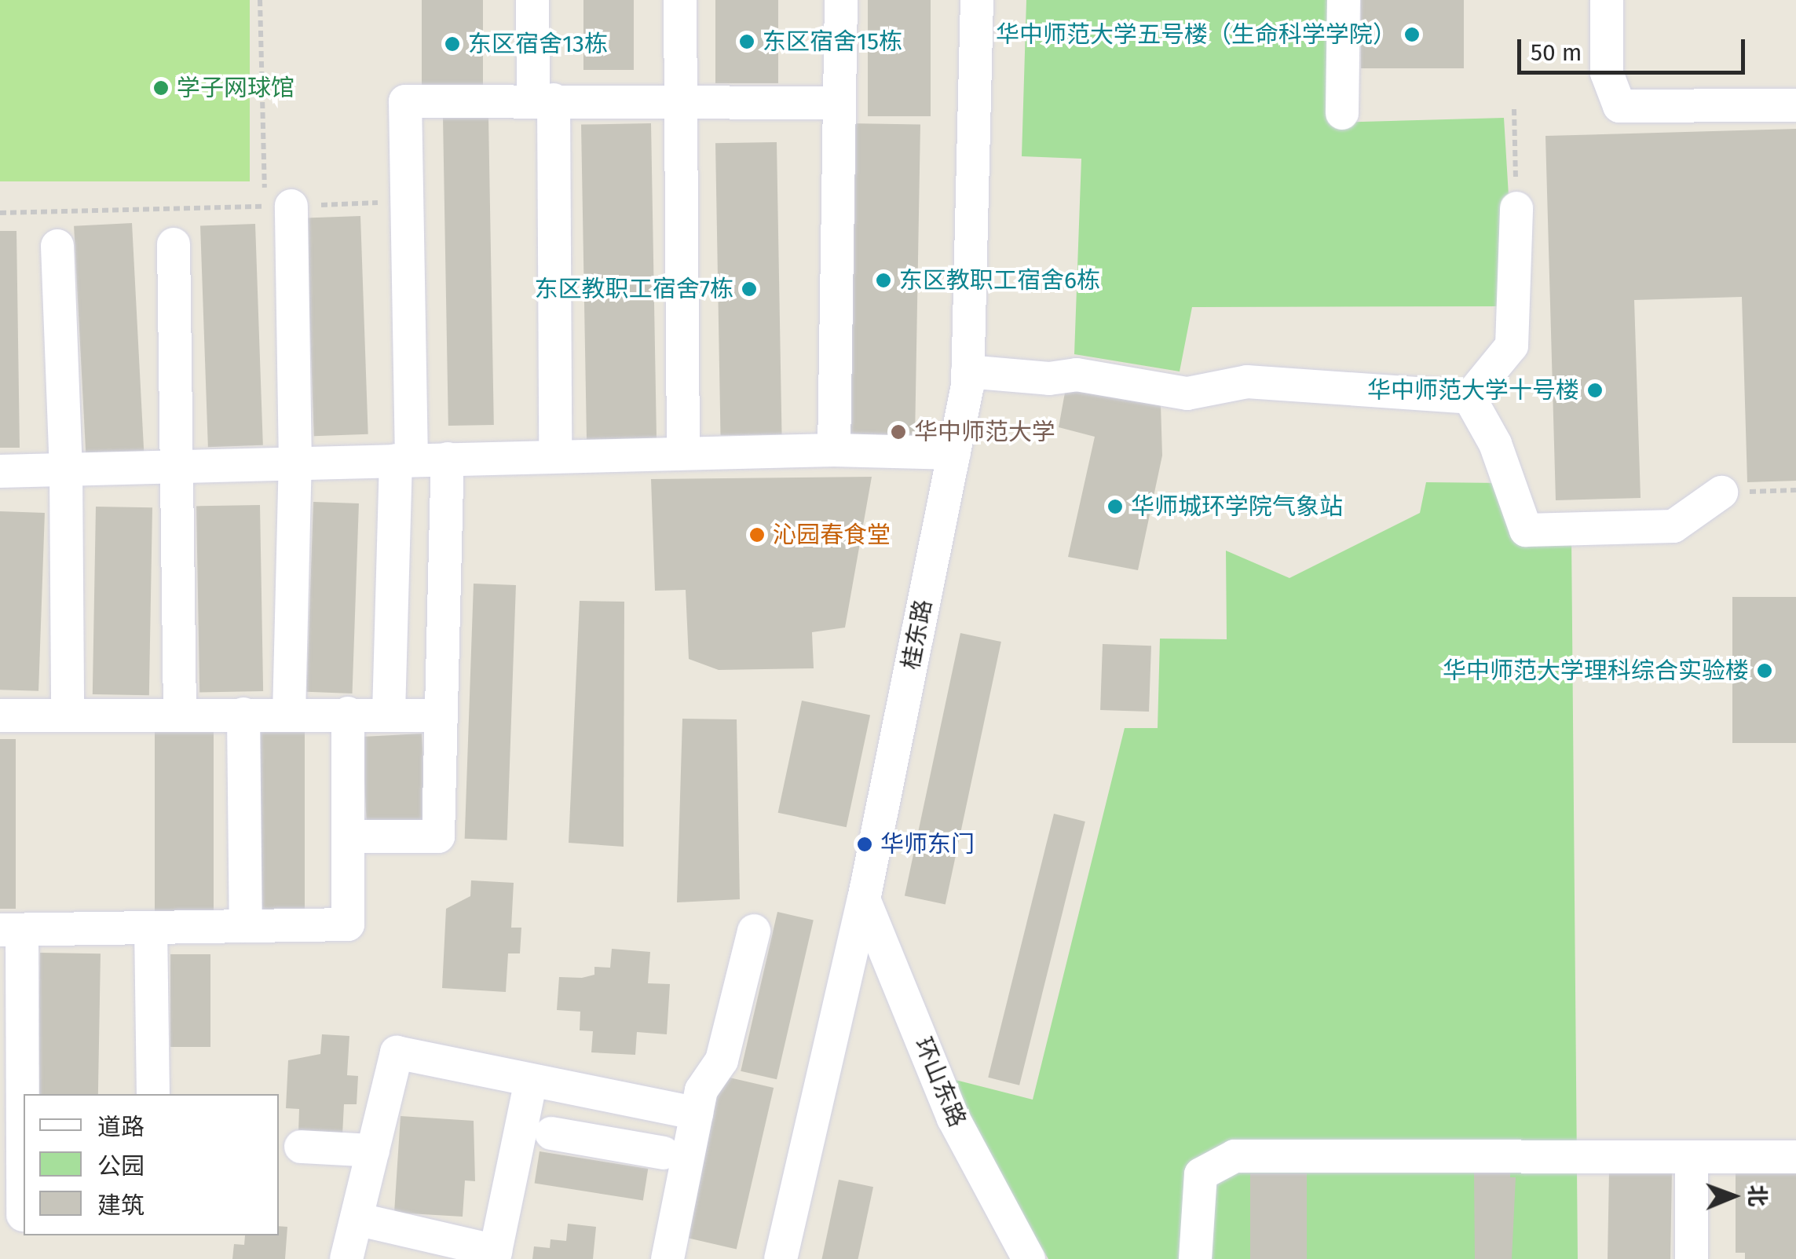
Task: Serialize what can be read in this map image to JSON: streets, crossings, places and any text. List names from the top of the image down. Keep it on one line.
{"streets":{"street":["桂东路","环山东路"]},"crossings":[["桂东路","环山东路"]],"places":["华中师范大学五号楼（生命科学学院）","东区宿舍15栋","东区宿舍13栋","学子网球馆","东区教职工宿舍6栋","东区教职工宿舍7栋","华中师范大学十号楼","华中师范大学","华师城环学院气象站","沁园春食堂","华中师范大学理科综合实验楼","华师东门"],"legend":["道路","公园","建筑"],"scale_bar":"50 m","north":"right"}
